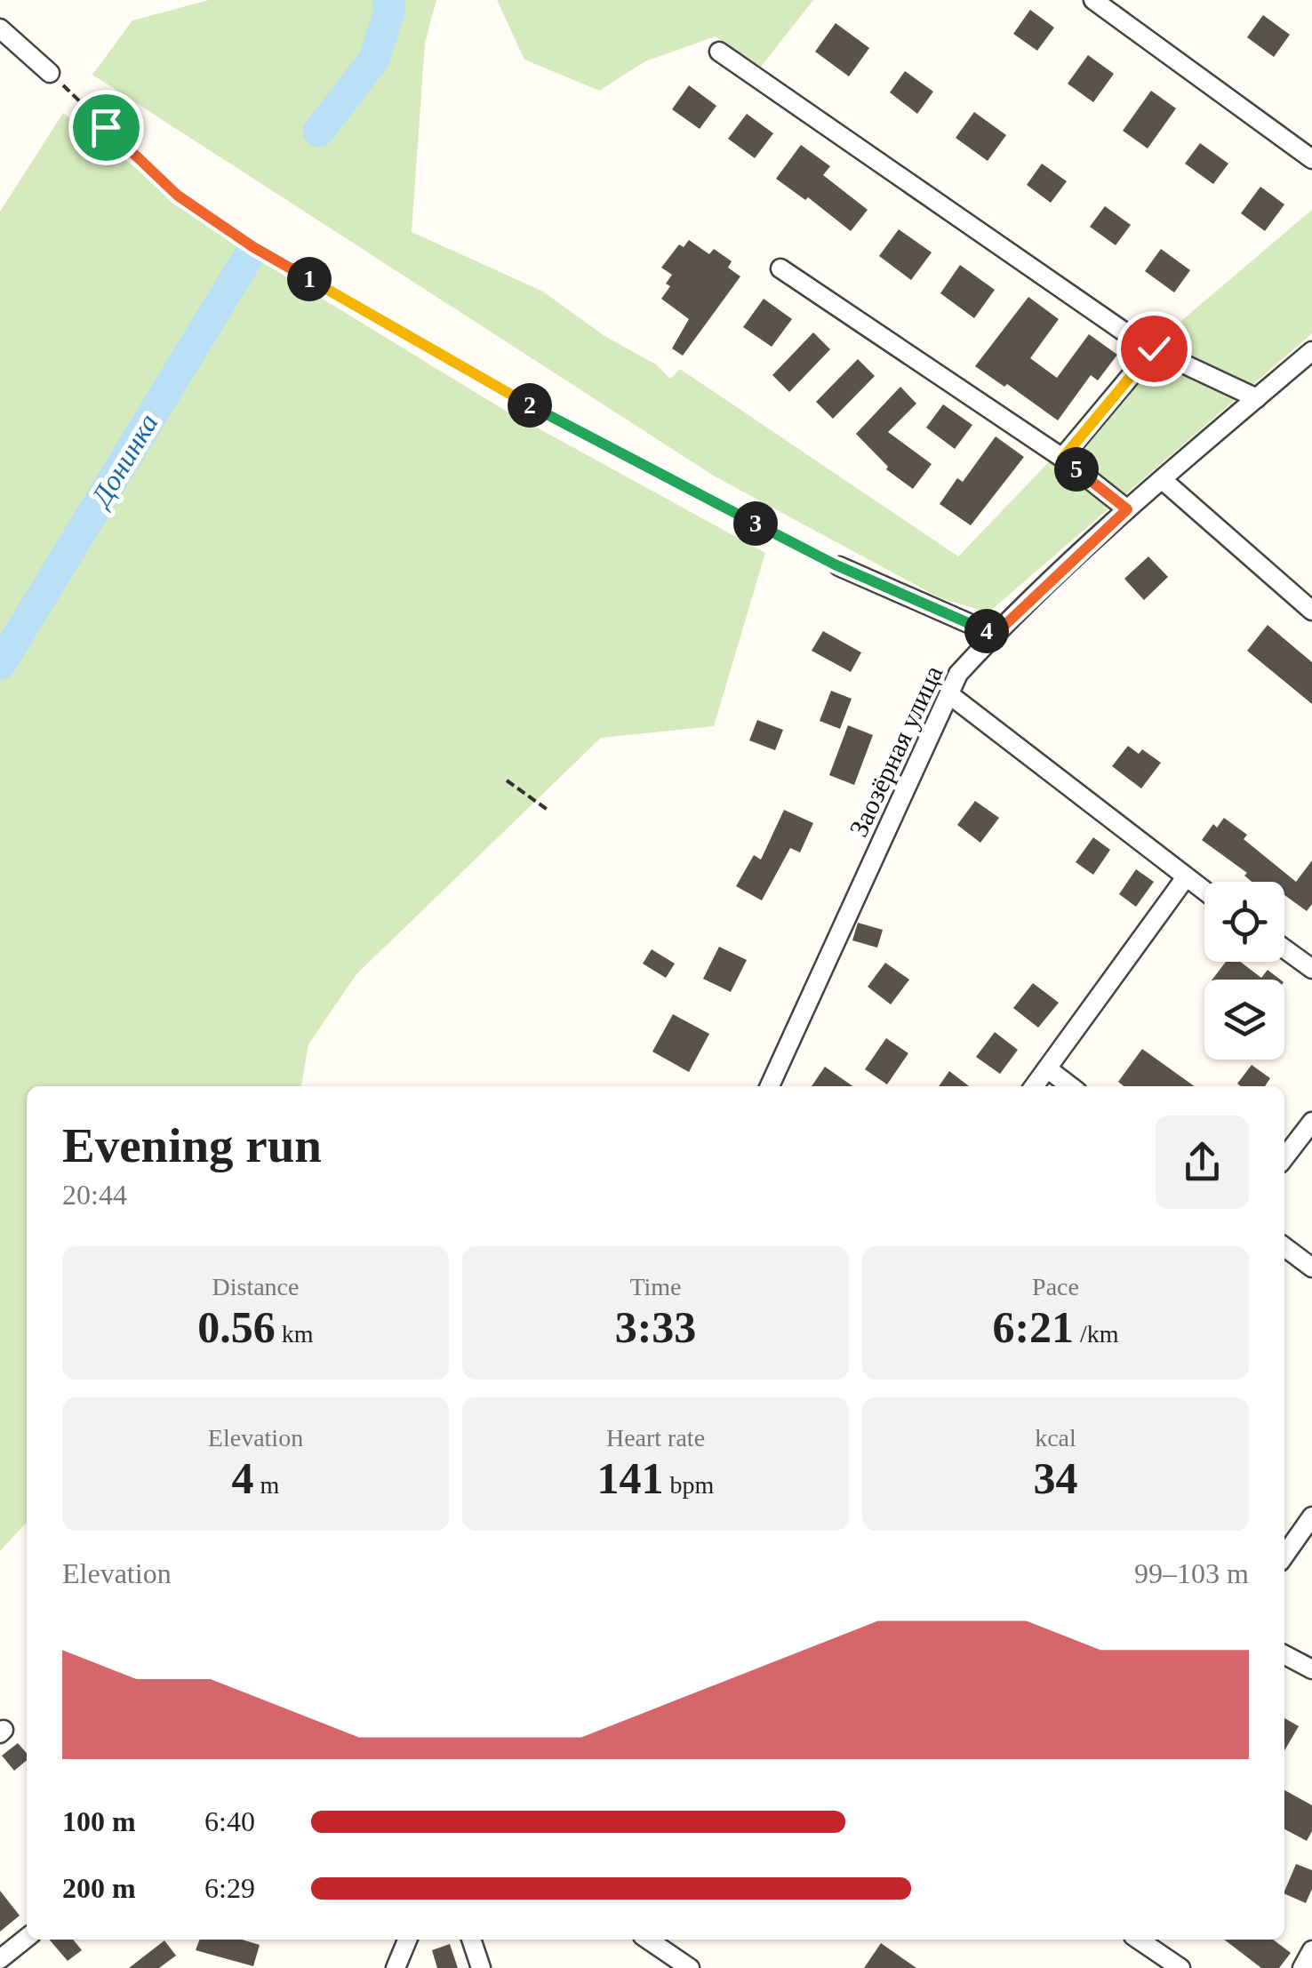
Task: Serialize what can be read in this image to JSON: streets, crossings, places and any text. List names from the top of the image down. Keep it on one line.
{"streets":{"street":["Заозёрная улица"]},"water":["Донинка"],"page":{"pins":["1","2","5","3","4"],"heading":["Evening run","20:44"],"stats":[["Distance","0.56 km"],["Time","3:33"],["Pace","6:21 /km"],["Elevation","4 m"],["Heart rate","141 bpm"],["kcal","34"]],"chart":["Elevation","99–103 m"],"list":[{"name":"100 m","note":"6:40"},{"name":"200 m","note":"6:29"}]}}
